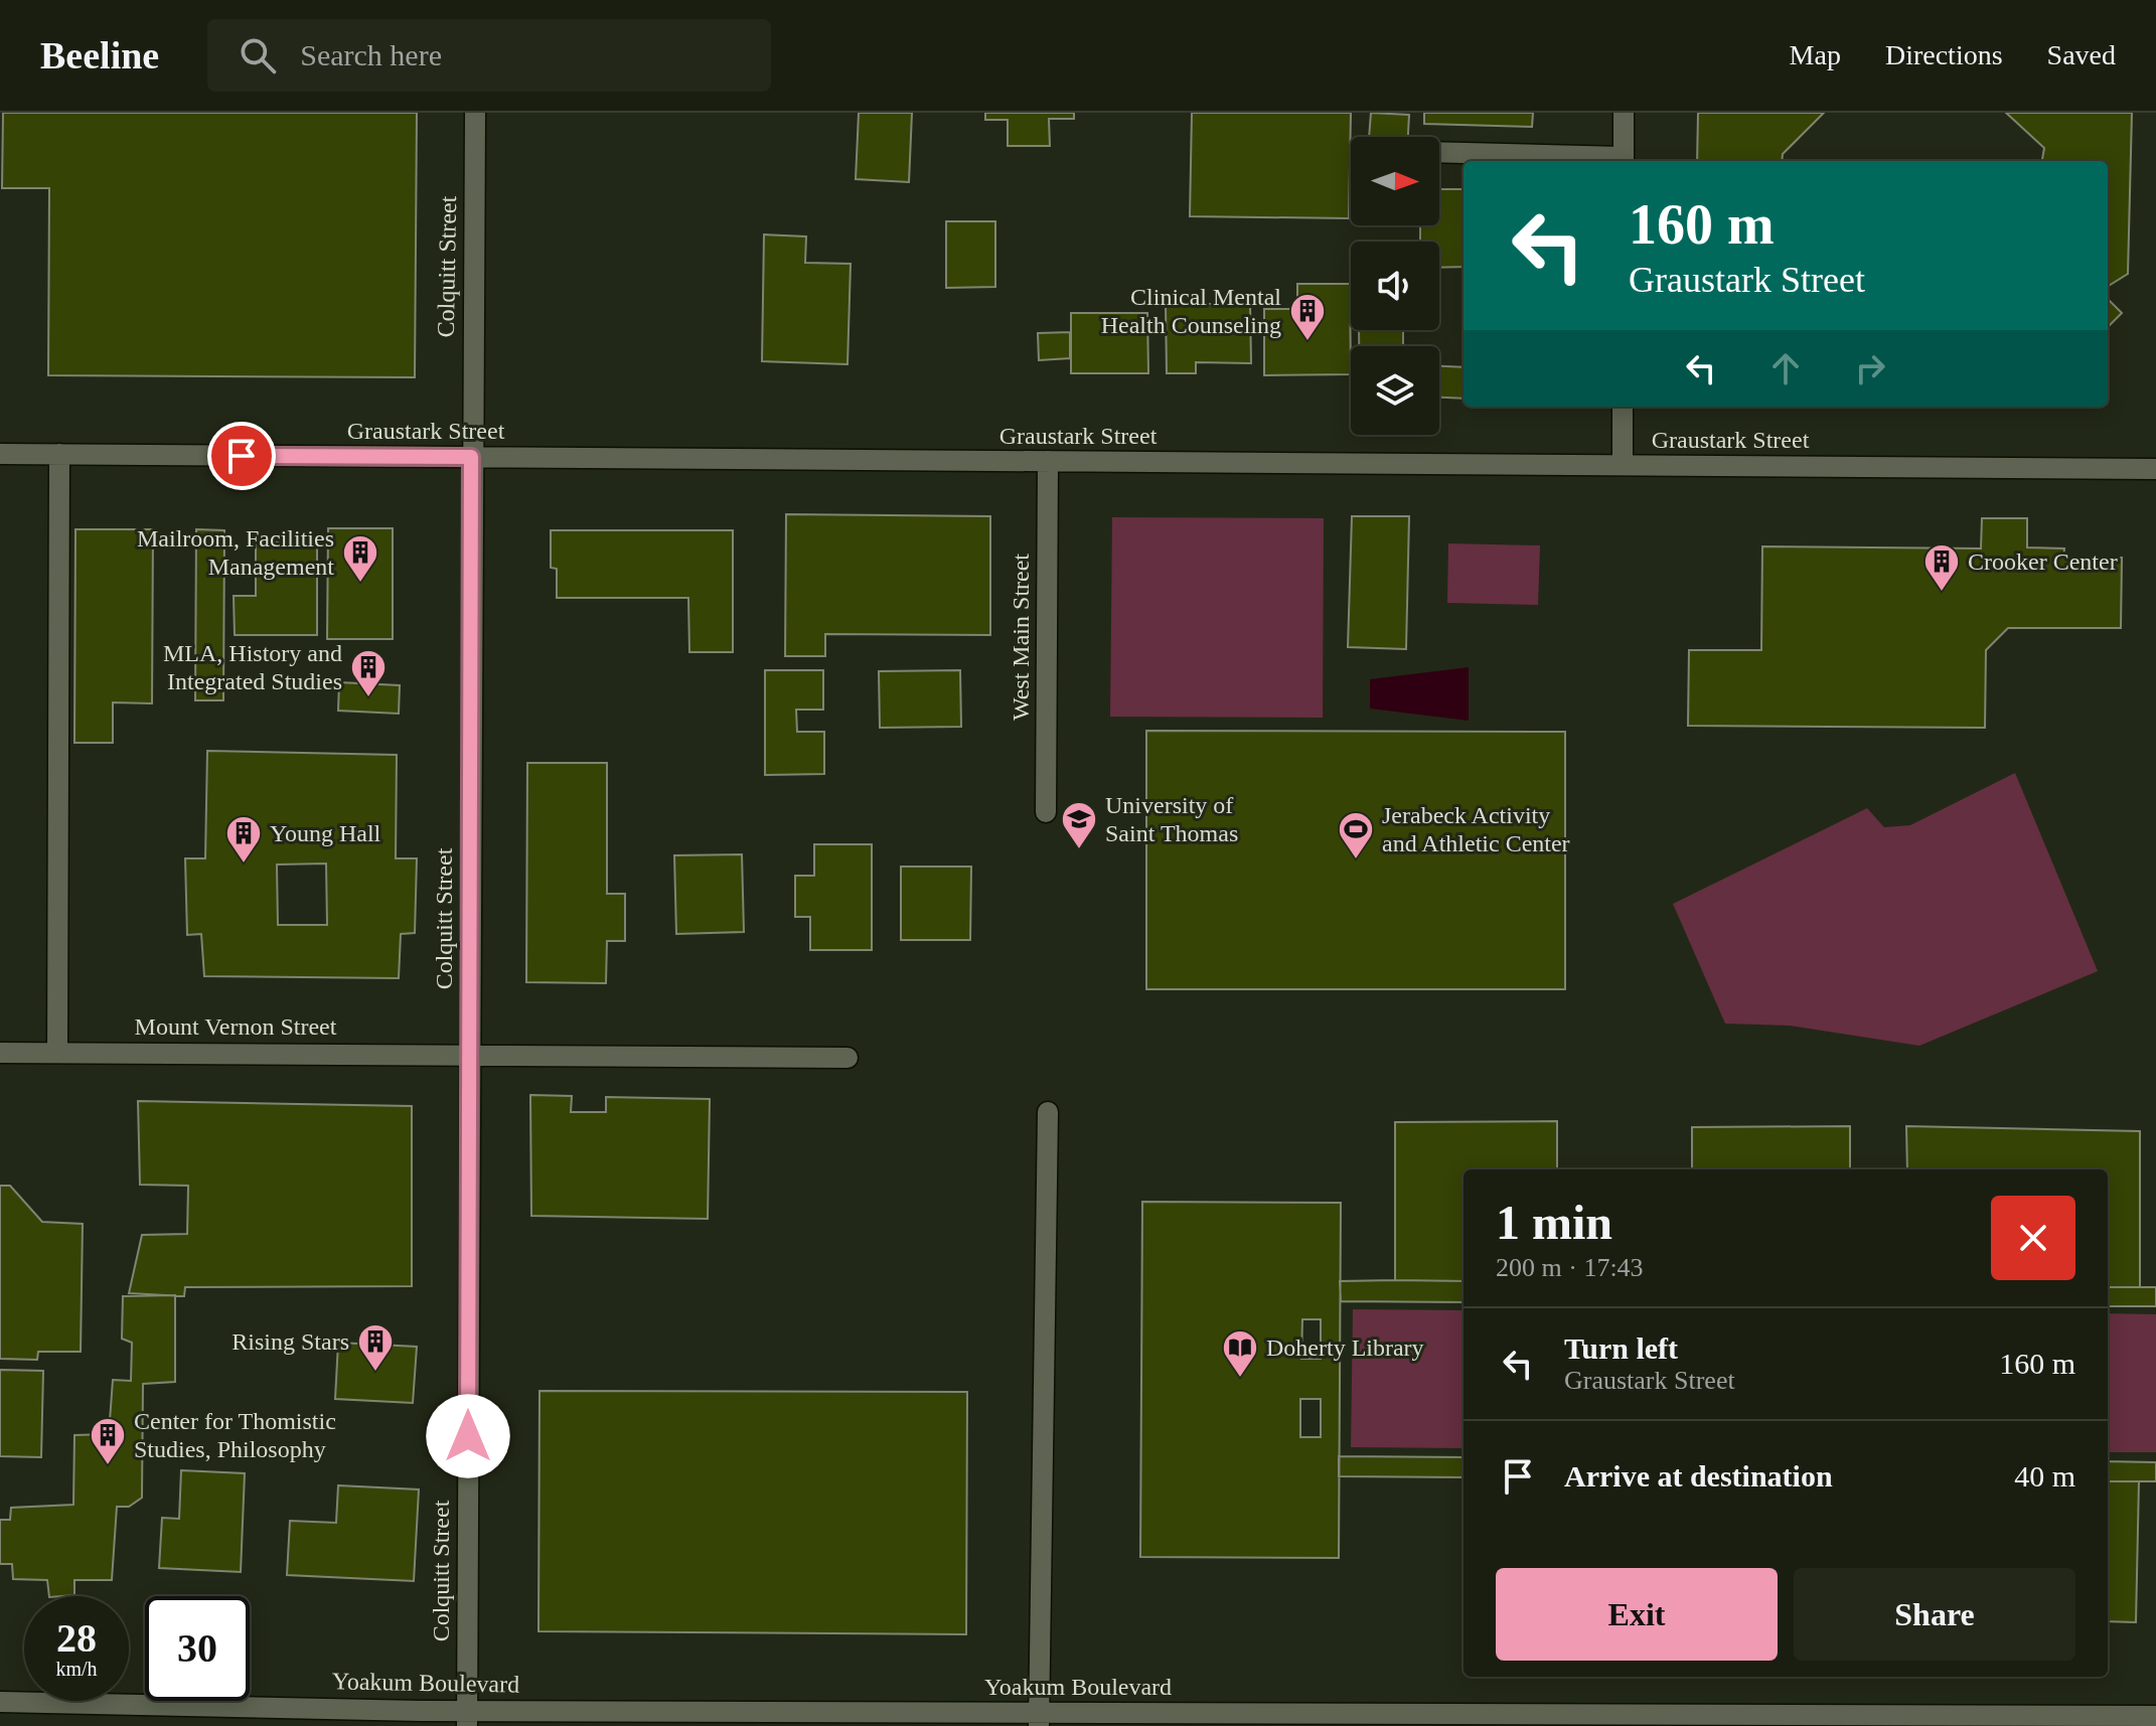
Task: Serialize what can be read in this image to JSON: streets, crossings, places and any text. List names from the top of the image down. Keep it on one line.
{"streets":{"street":["Colquitt Street","Graustark Street","West Main Street","Mount Vernon Street","Yoakum Boulevard"]},"crossings":[["Colquitt Street","Graustark Street"],["Colquitt Street","Mount Vernon Street"],["Colquitt Street","Yoakum Boulevard"],["Graustark Street","West Main Street"]],"places":{"building":["Clinical Mental Health Counseling","Mailroom, Facilities Management","Crooker Center","MLA, History and Integrated Studies","Young Hall","Rising Stars","Center for Thomistic Studies, Philosophy"],"school or university":["University of Saint Thomas"],"sports":["Jerabeck Activity and Athletic Center"],"library":["Doherty Library"]},"north":"right","page":{"header":"Beeline","search":"Search here","nav":["Map","Directions","Saved"],"turn":["160 m","Graustark Street"],"heading":["1 min","200 m · 17:43"],"list":[{"name":"Turn left","note":"Graustark Street","value":"160 m"},{"name":"Arrive at destination","value":"40 m"}],"buttons":["Exit","Share"],"speed":"28 km/h","limit":"30"}}
